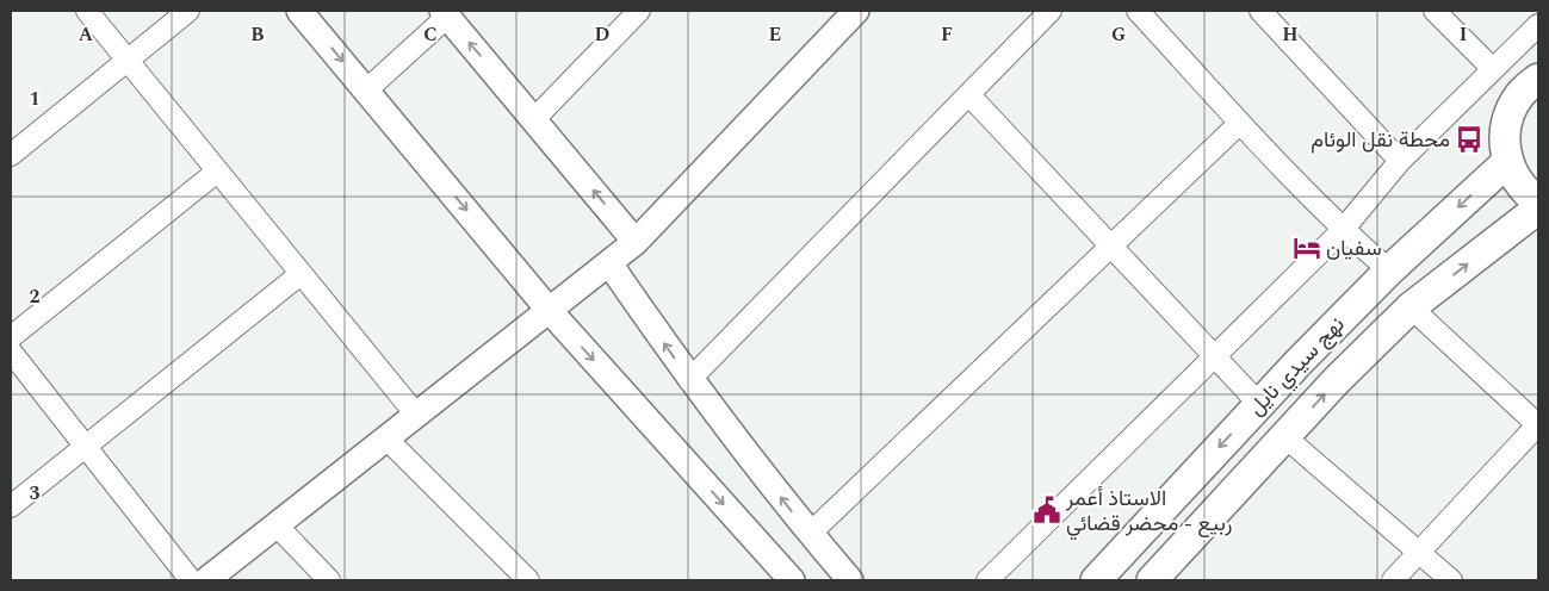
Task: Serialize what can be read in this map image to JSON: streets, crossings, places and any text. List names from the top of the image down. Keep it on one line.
{"streets":{"main road":["نهج سيدي نايل"]},"places":{"bus stop":["محطة نقل الوئام"],"hotel":["سفيان"],"public building":["الاستاذ أعمر ربيع - محضر قضائي"]},"grid":{"columns":["A","B","C","D","E","F","G","H","I"],"rows":["1","2","3"]}}
